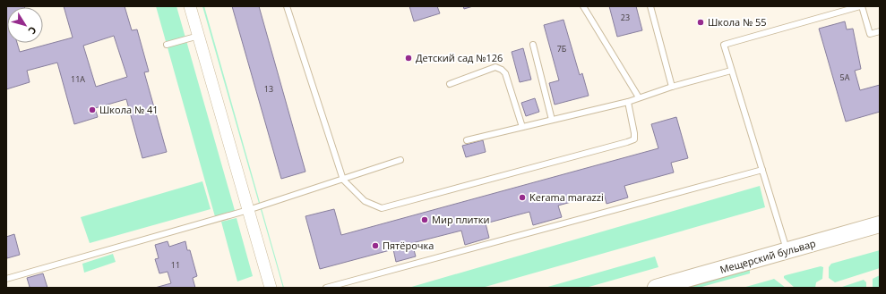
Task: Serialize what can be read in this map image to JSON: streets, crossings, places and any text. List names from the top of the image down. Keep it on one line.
{"streets":{"main road":["Мещерский бульвар"]},"places":["Школа № 55","Детский сад №126","Школа № 41","Kerama marazzi","Мир плитки","Пятёрочка"],"house_numbers":["23","7Б","5А","11А","13","11"],"north":"bottom right"}
